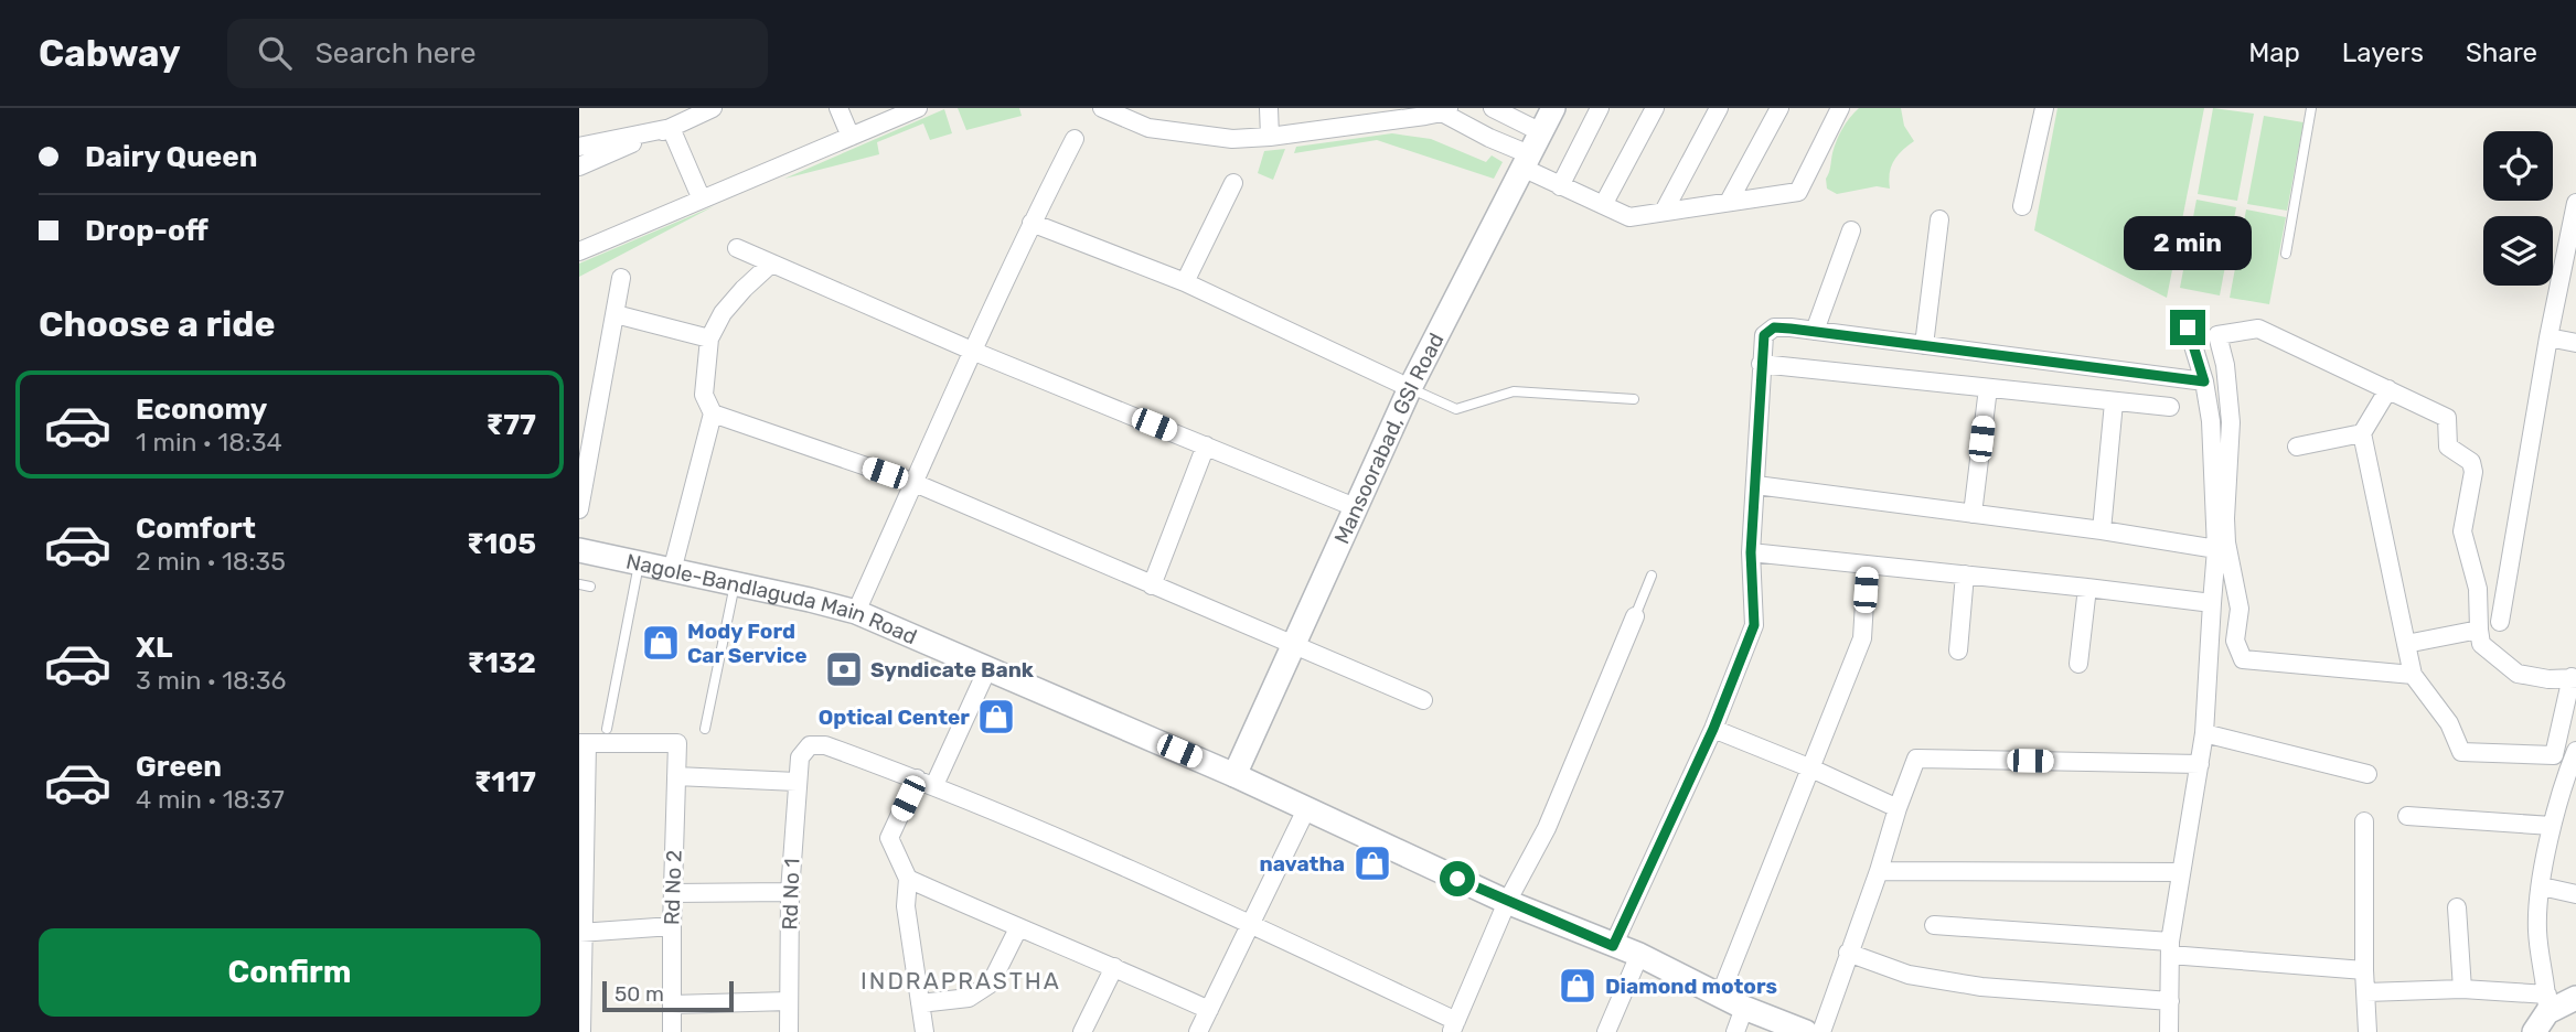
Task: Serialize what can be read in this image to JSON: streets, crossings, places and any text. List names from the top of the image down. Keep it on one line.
{"streets":{"street":["Mansoorabad, GSI Road","Nagole-Bandlaguda Main Road","Rd No 2","Rd No 1"]},"crossings":[["Mansoorabad, GSI Road","Nagole-Bandlaguda Main Road"]],"districts":["INDRAPRASTHA"],"places":{"shop":["Mody Ford Car Service","Optical Center","navatha","Diamond motors"],"bank":["Syndicate Bank"]},"scale_bar":"50 m","page":{"header":"Cabway","search":"Search here","nav":["Map","Layers","Share"],"banner":["Dairy Queen","Drop-off"],"bubble":"2 min","heading":"Choose a ride","list":[{"name":"Economy","note":"1 min · 18:34","value":"₹77"},{"name":"Comfort","note":"2 min · 18:35","value":"₹105"},{"name":"XL","note":"3 min · 18:36","value":"₹132"},{"name":"Green","note":"4 min · 18:37","value":"₹117"}],"buttons":"Confirm","scale":"50 m"}}
